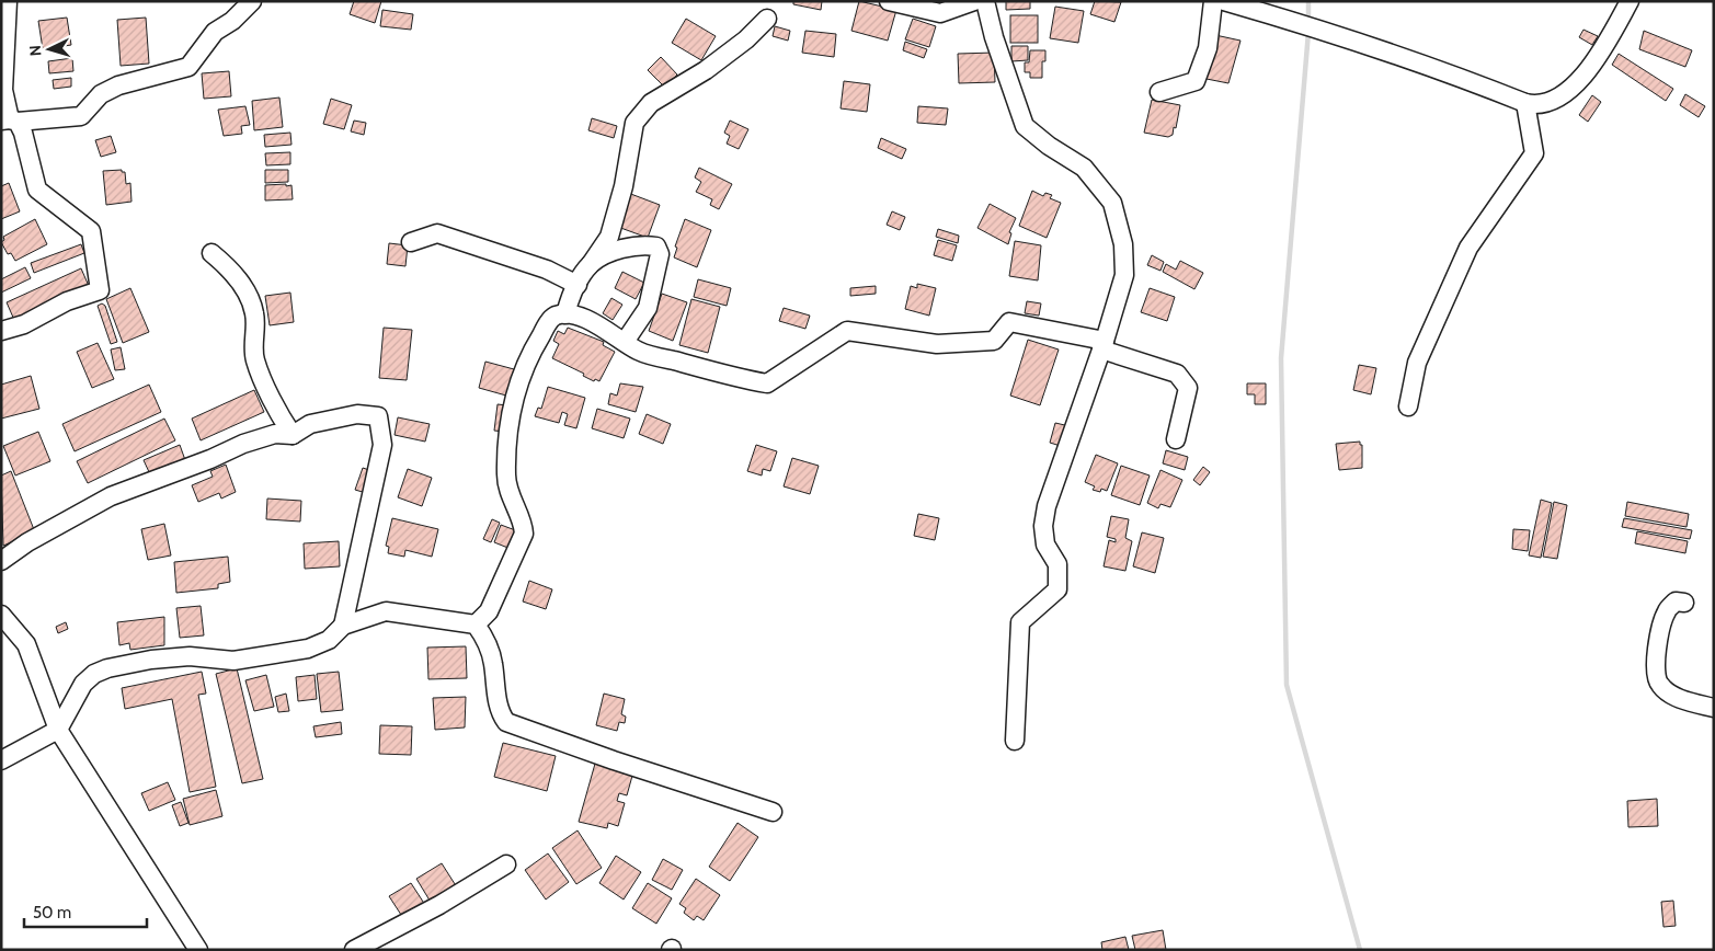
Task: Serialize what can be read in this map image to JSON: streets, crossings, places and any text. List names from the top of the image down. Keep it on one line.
{"scale_bar":"50 m","north":"left"}
